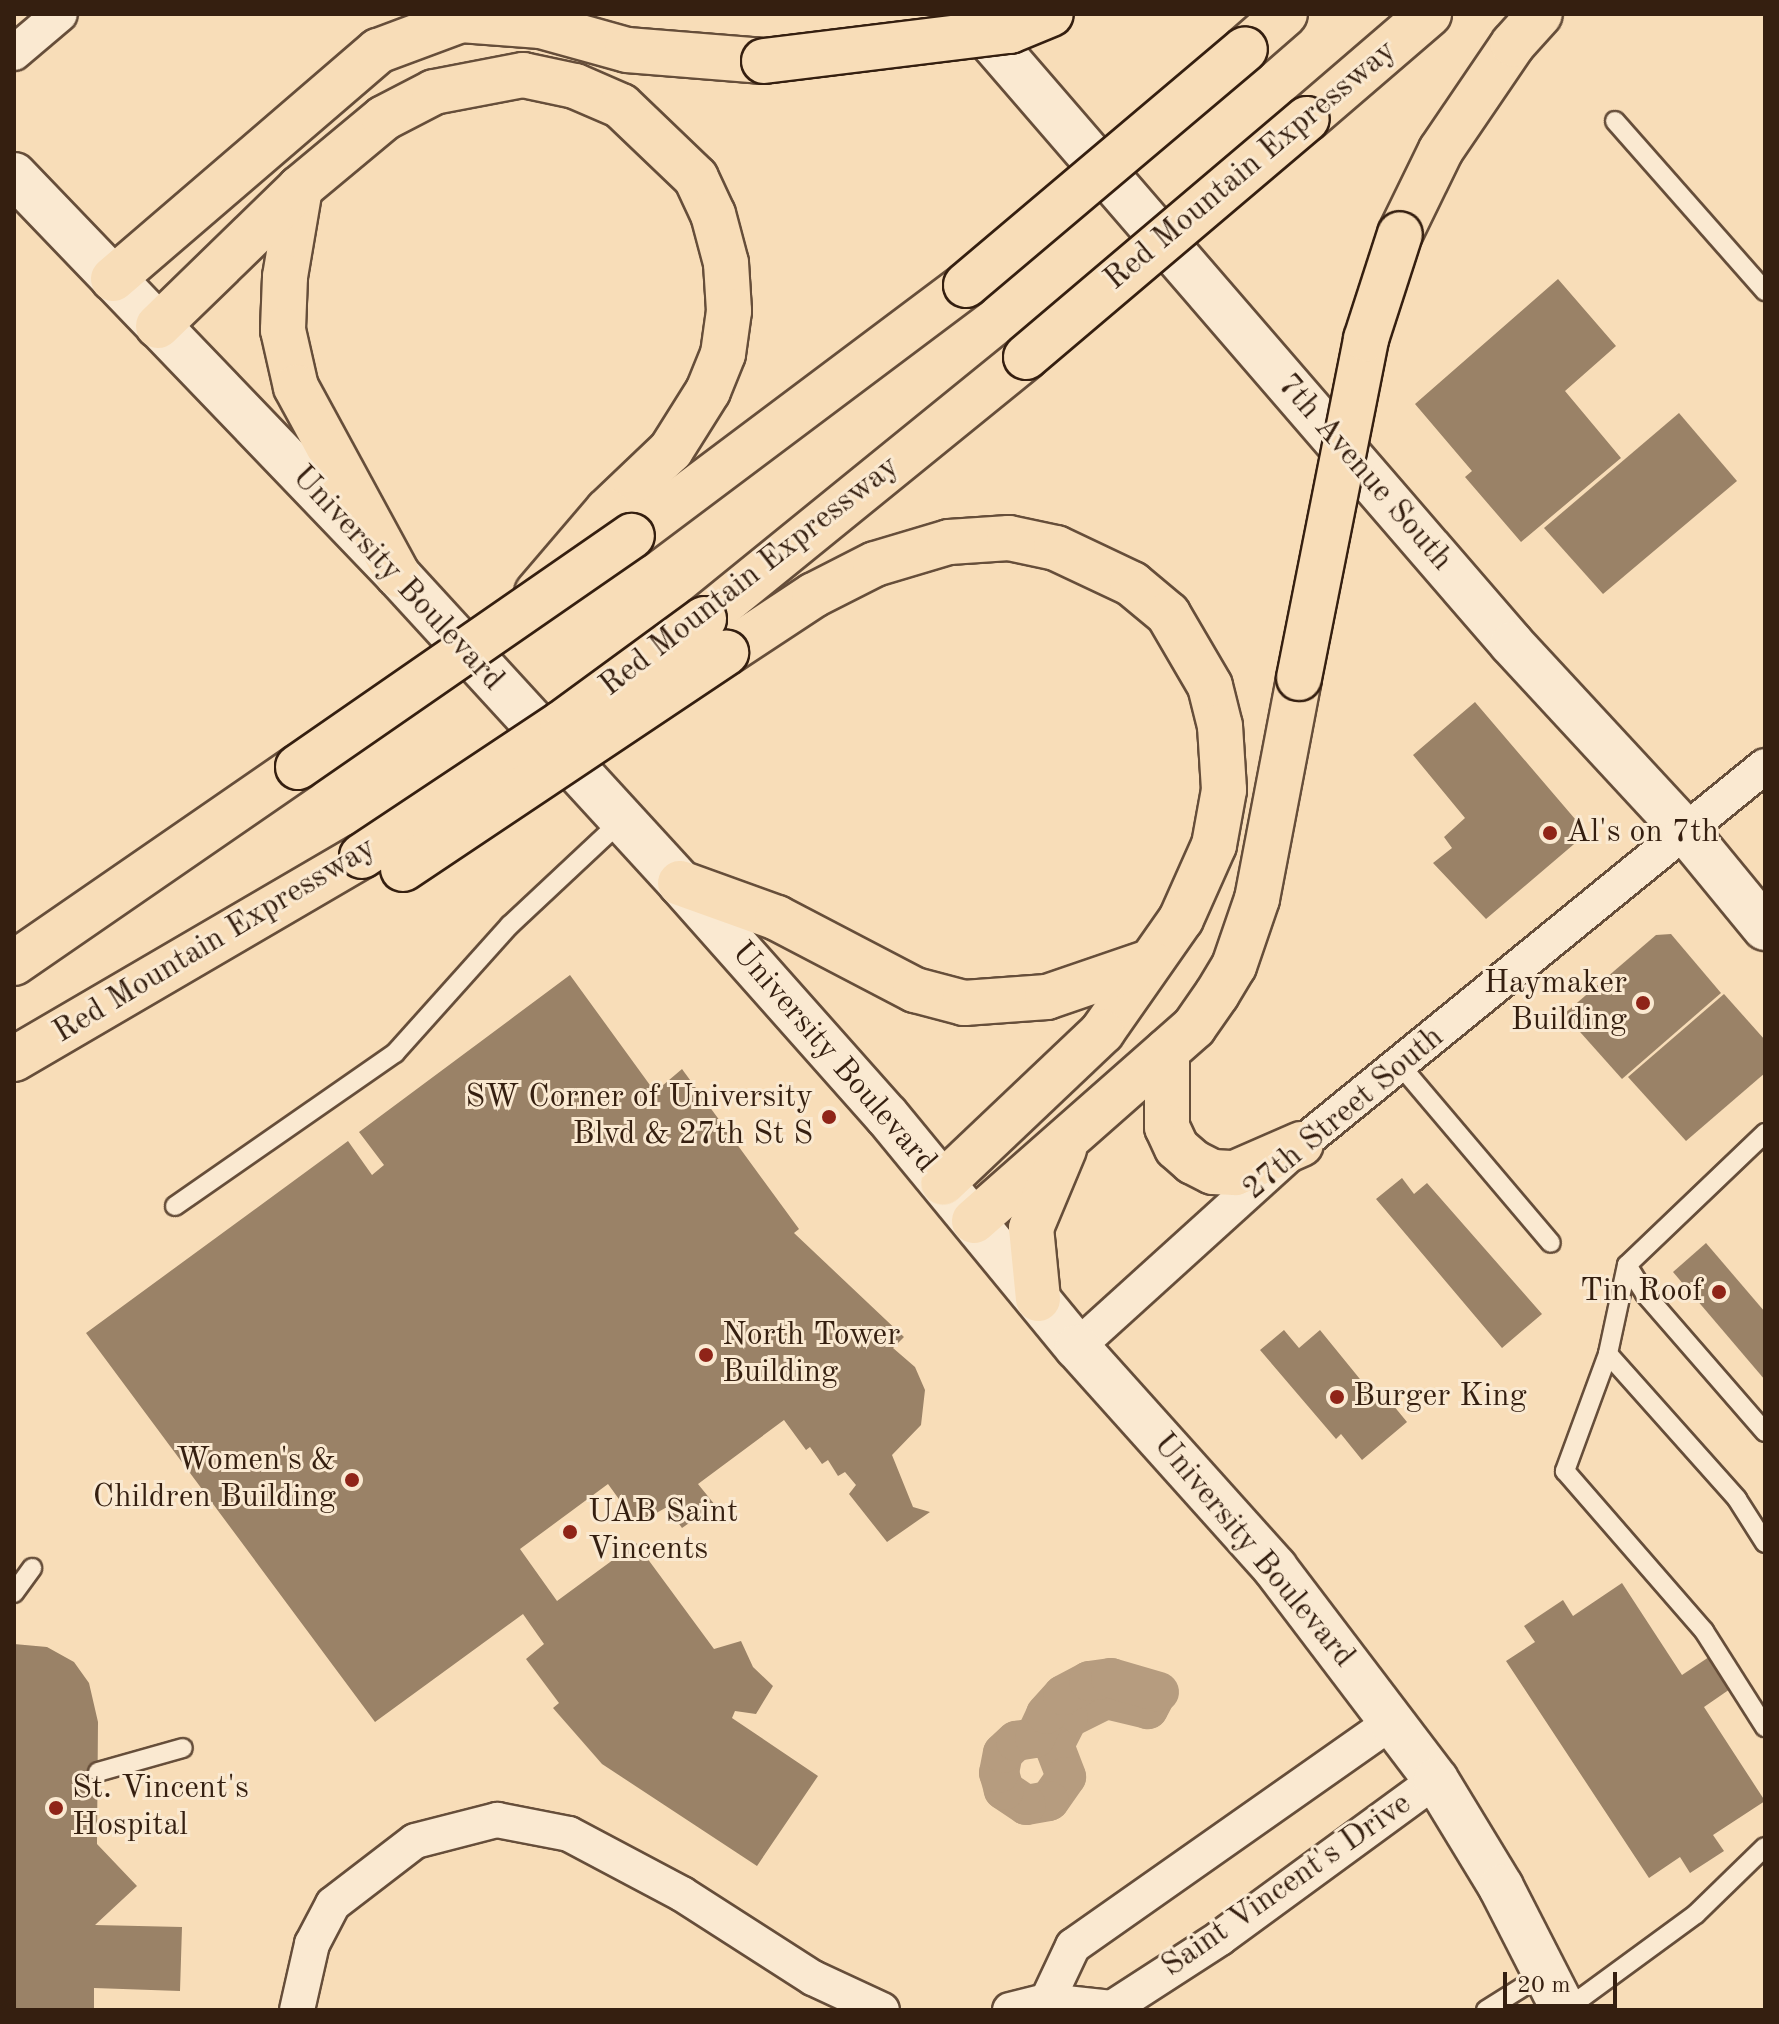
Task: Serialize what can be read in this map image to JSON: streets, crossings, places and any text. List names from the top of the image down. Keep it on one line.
{"streets":{"highway":["Red Mountain Expressway"],"street":["7th Avenue South","University Boulevard","27th Street South","Saint Vincent's Drive"]},"crossings":[["7th Avenue South","27th Street South"],["University Boulevard","27th Street South"],["University Boulevard","Saint Vincent's Drive"]],"places":["Al's on 7th","Haymaker Building","SW Corner of University Blvd & 27th St S","Tin Roof","North Tower Building","Burger King","Women's & Children Building","UAB Saint Vincents","St. Vincent's Hospital"],"scale_bar":"20 m"}
